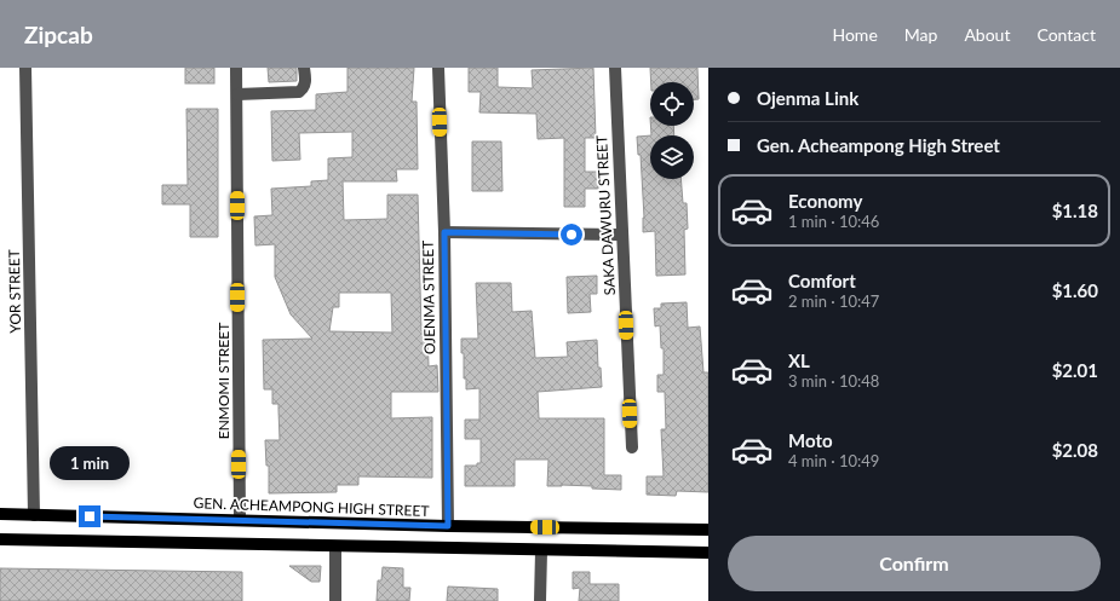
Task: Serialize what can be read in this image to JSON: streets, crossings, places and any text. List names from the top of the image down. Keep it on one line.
{"streets":{"main road":["GEN. ACHEAMPONG HIGH STREET"],"street":["SAKA DAWURU STREET","YOR STREET","OJENMA STREET","ENMOMI STREET"]},"crossings":[["YOR STREET","GEN. ACHEAMPONG HIGH STREET"],["OJENMA STREET","GEN. ACHEAMPONG HIGH STREET"],["ENMOMI STREET","GEN. ACHEAMPONG HIGH STREET"]],"page":{"header":"Zipcab","nav":["Home","Map","About","Contact"],"banner":["Ojenma Link","Gen. Acheampong High Street"],"list":[{"name":"Economy","note":"1 min · 10:46","value":"$1.18"},{"name":"Comfort","note":"2 min · 10:47","value":"$1.60"},{"name":"XL","note":"3 min · 10:48","value":"$2.01"},{"name":"Moto","note":"4 min · 10:49","value":"$2.08"}],"bubble":"1 min","buttons":"Confirm"}}
